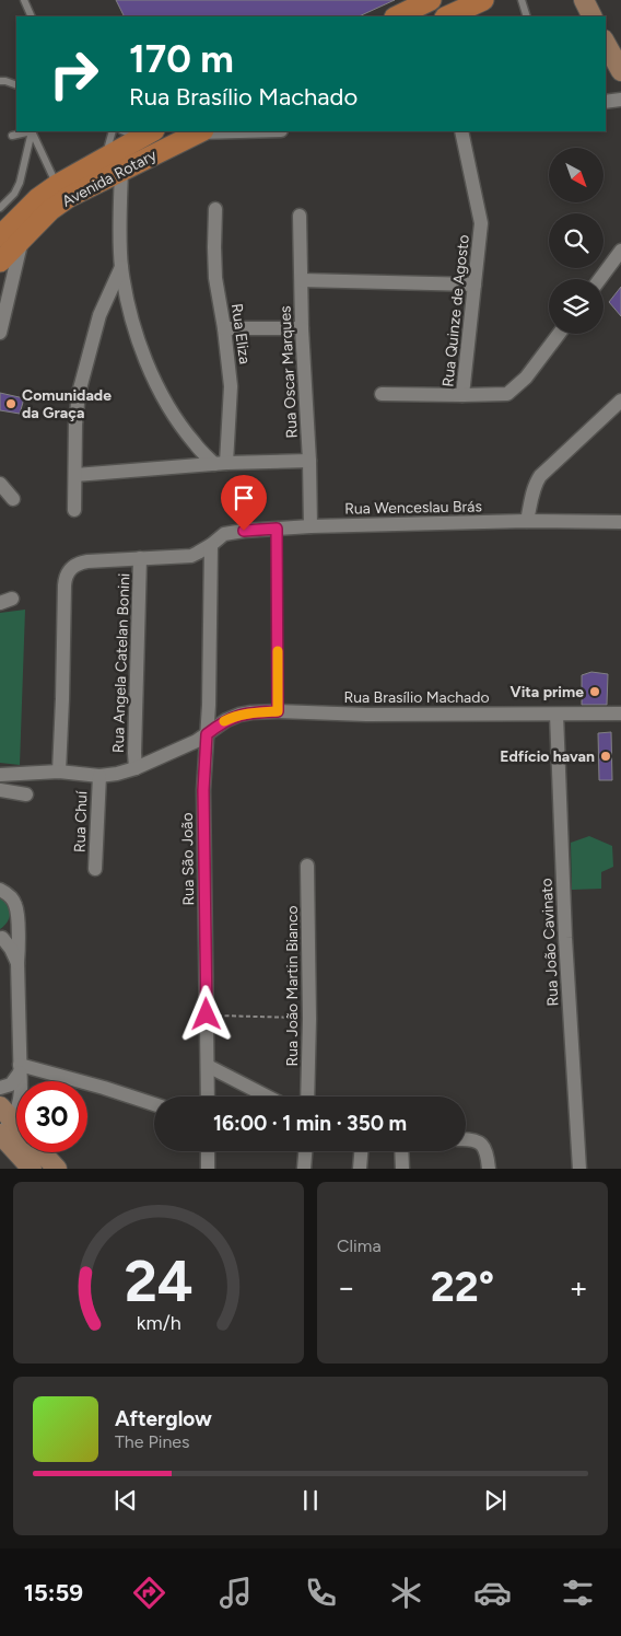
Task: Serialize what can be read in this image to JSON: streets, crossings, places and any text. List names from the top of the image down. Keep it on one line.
{"streets":{"main road":["Avenida Rotary"],"street":["Rua Quinze de Agosto","Rua Eliza","Rua Oscar Marques","Rua Wenceslau Brás","Rua Angela Catelan Bonini","Rua Brasílio Machado","Rua Chuí","Rua São João","Rua João Cavinato","Rua João Martin Bianco"]},"crossings":[["Rua Oscar Marques","Rua Wenceslau Brás"],["Rua Wenceslau Brás","Rua Angela Catelan Bonini"],["Rua Wenceslau Brás","Rua Brasílio Machado"],["Rua Wenceslau Brás","Rua São João"],["Rua Angela Catelan Bonini","Rua Brasílio Machado"],["Rua Brasílio Machado","Rua Chuí"],["Rua Brasílio Machado","Rua São João"],["Rua Brasílio Machado","Rua João Cavinato"]],"places":["Comunidade da Graça","Vita prime","Edfício havan"],"north":"bottom right","page":{"turn":["170 m","Rua Brasílio Machado"],"limit":"30","trip":"16:00 · 1 min · 350 m","tile":"Clima","heat":["−","22°","+"],"song":["Afterglow","The Pines"],"tabs":"15:59","gauge":["24","km/h"]}}
